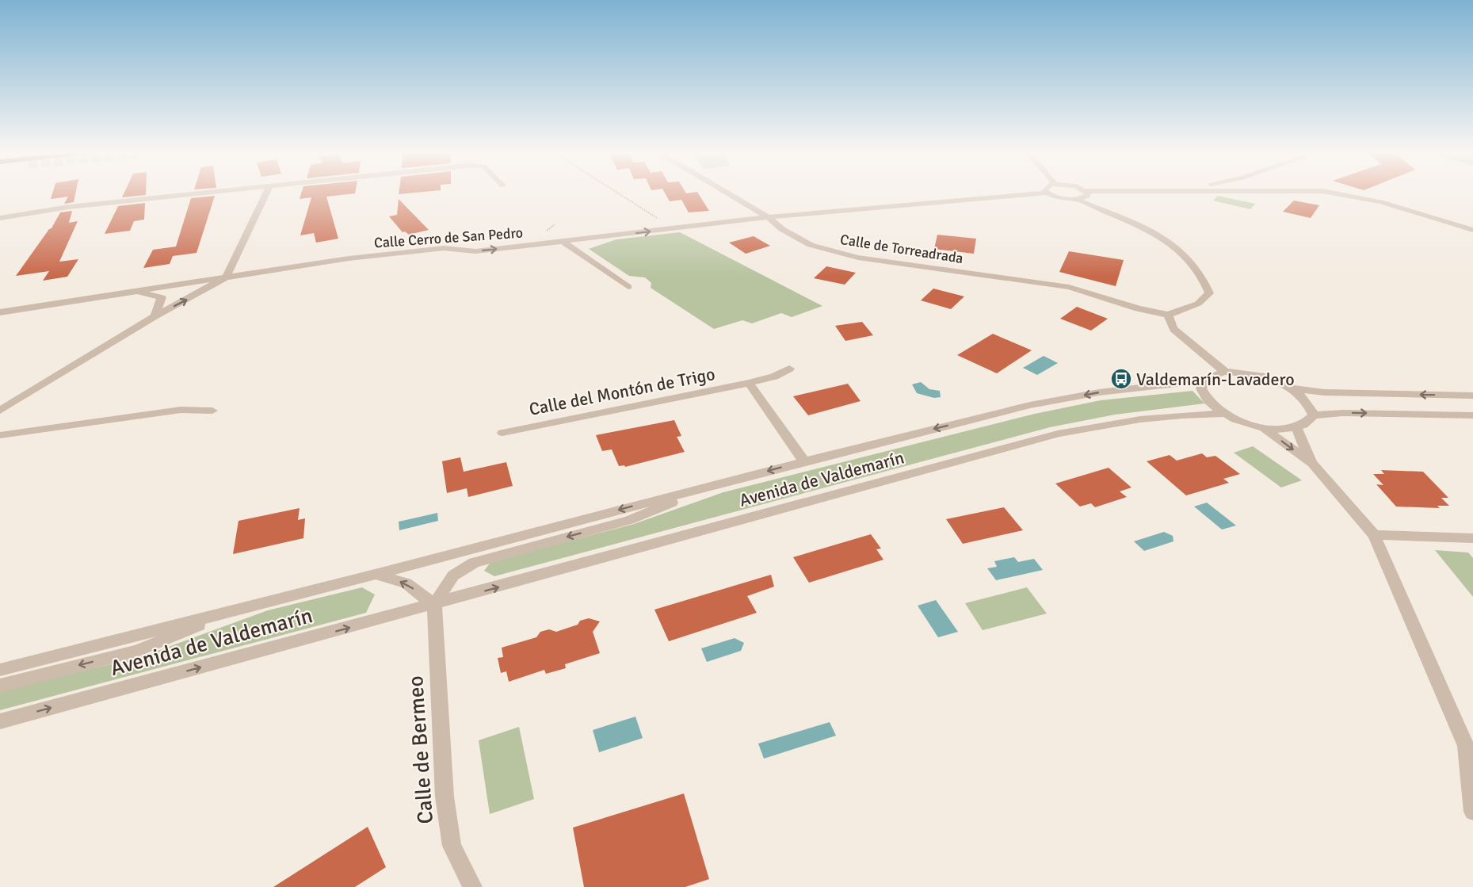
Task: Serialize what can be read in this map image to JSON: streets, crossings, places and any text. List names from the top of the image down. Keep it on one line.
{"streets":{"street":["Calle Cerro de San Pedro","Calle de Torreadrada","Calle del Montón de Trigo","Avenida de Valdemarín","Calle de Bermeo"]},"crossings":[["Calle Cerro de San Pedro","Calle de Torreadrada"],["Avenida de Valdemarín","Calle de Bermeo"]],"places":{"bus stop":["Valdemarín-Lavadero"]}}
